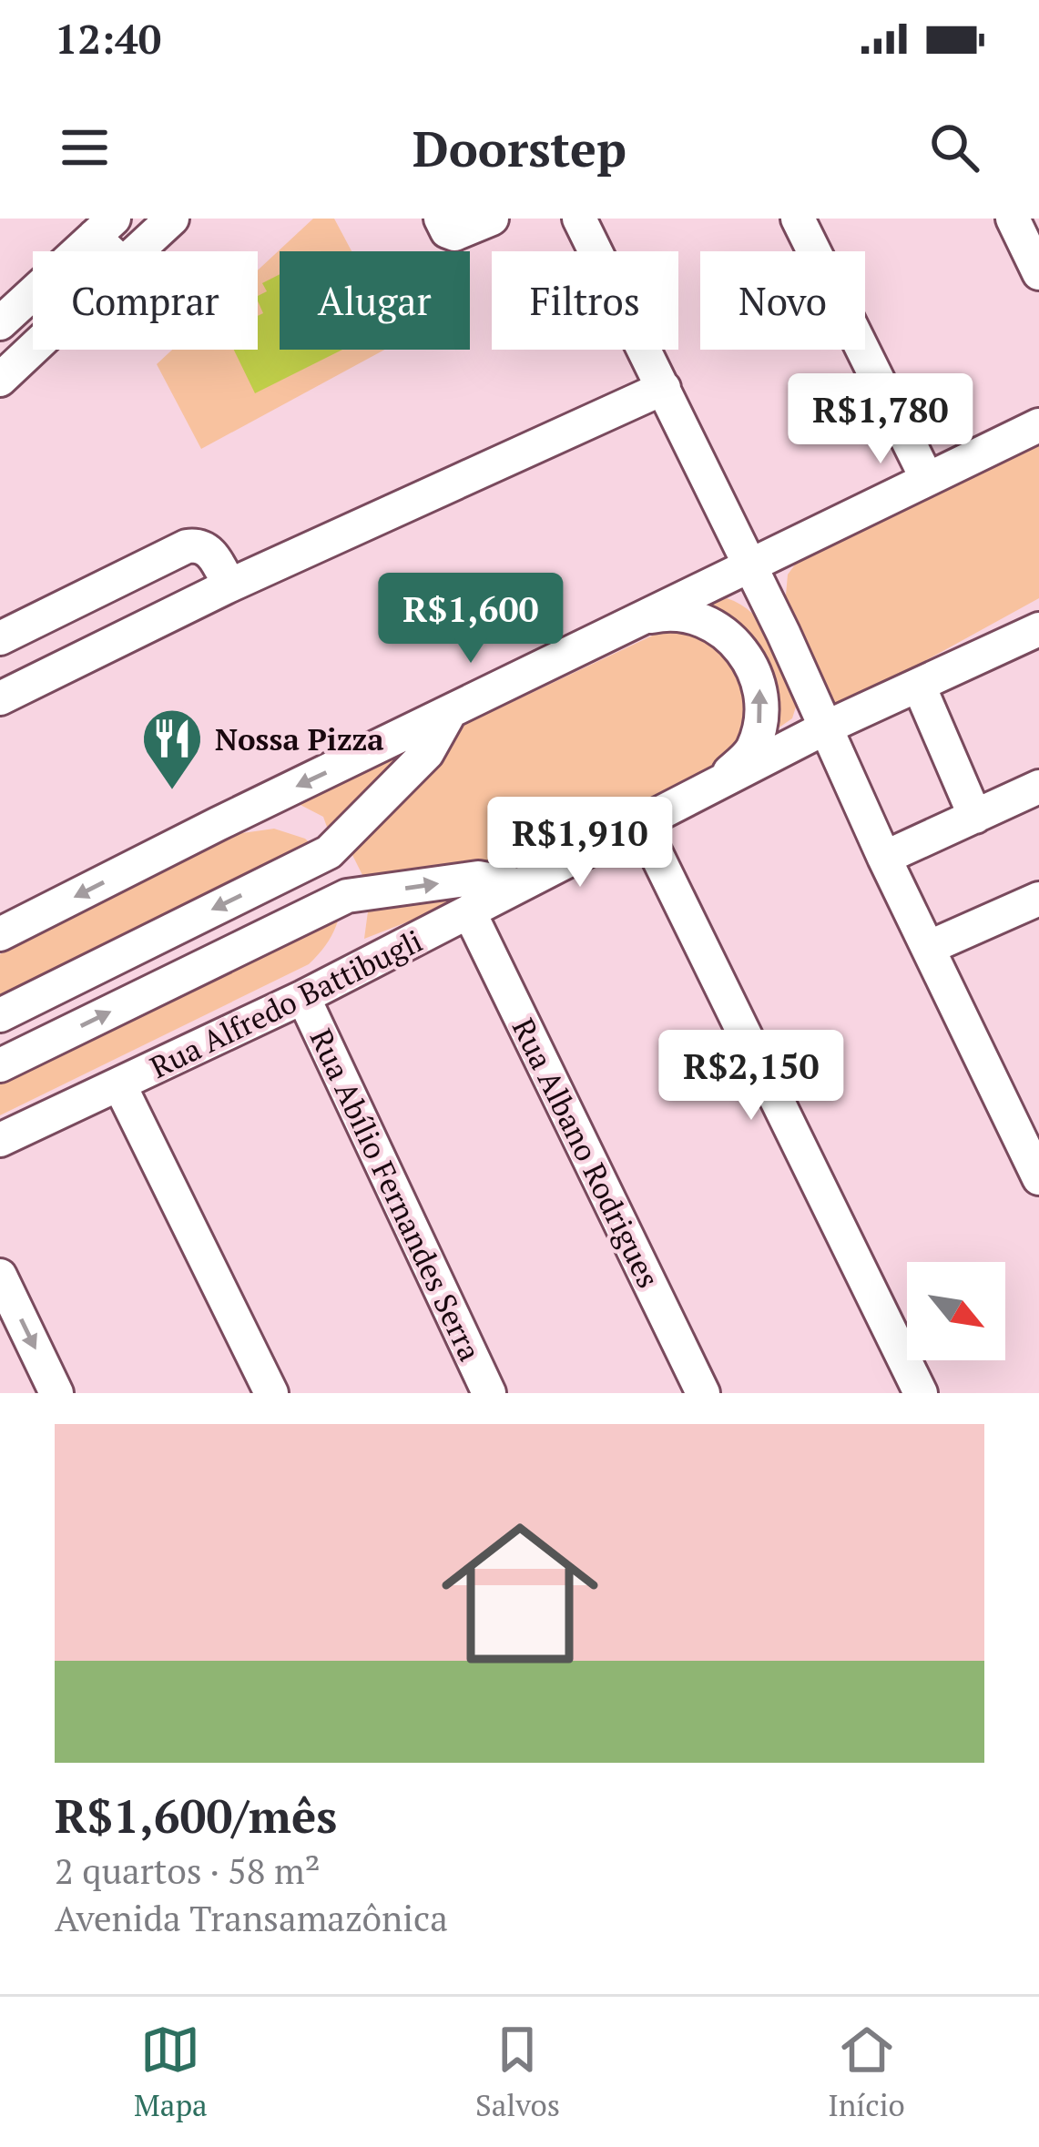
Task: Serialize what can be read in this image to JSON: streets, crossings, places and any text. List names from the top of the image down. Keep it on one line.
{"streets":{"street":["Rua Alfredo Battibugli","Rua Albano Rodrigues","Rua Abílio Fernandes Serra"]},"crossings":[["Rua Alfredo Battibugli","Rua Albano Rodrigues"],["Rua Alfredo Battibugli","Rua Abílio Fernandes Serra"]],"places":{"restaurant":["Nossa Pizza"]},"north":"bottom right","page":{"status":"12:40","header":"Doorstep","chip":["Comprar","Alugar","Filtros","Novo"],"price":["R$1,780","R$1,600","R$1,910","R$2,150"],"list":[{"name":"R$1,600/mês","note":"2 quartos · 58 m² · Avenida Transamazônica"}],"tabs":["Mapa","Salvos","Início"]}}
